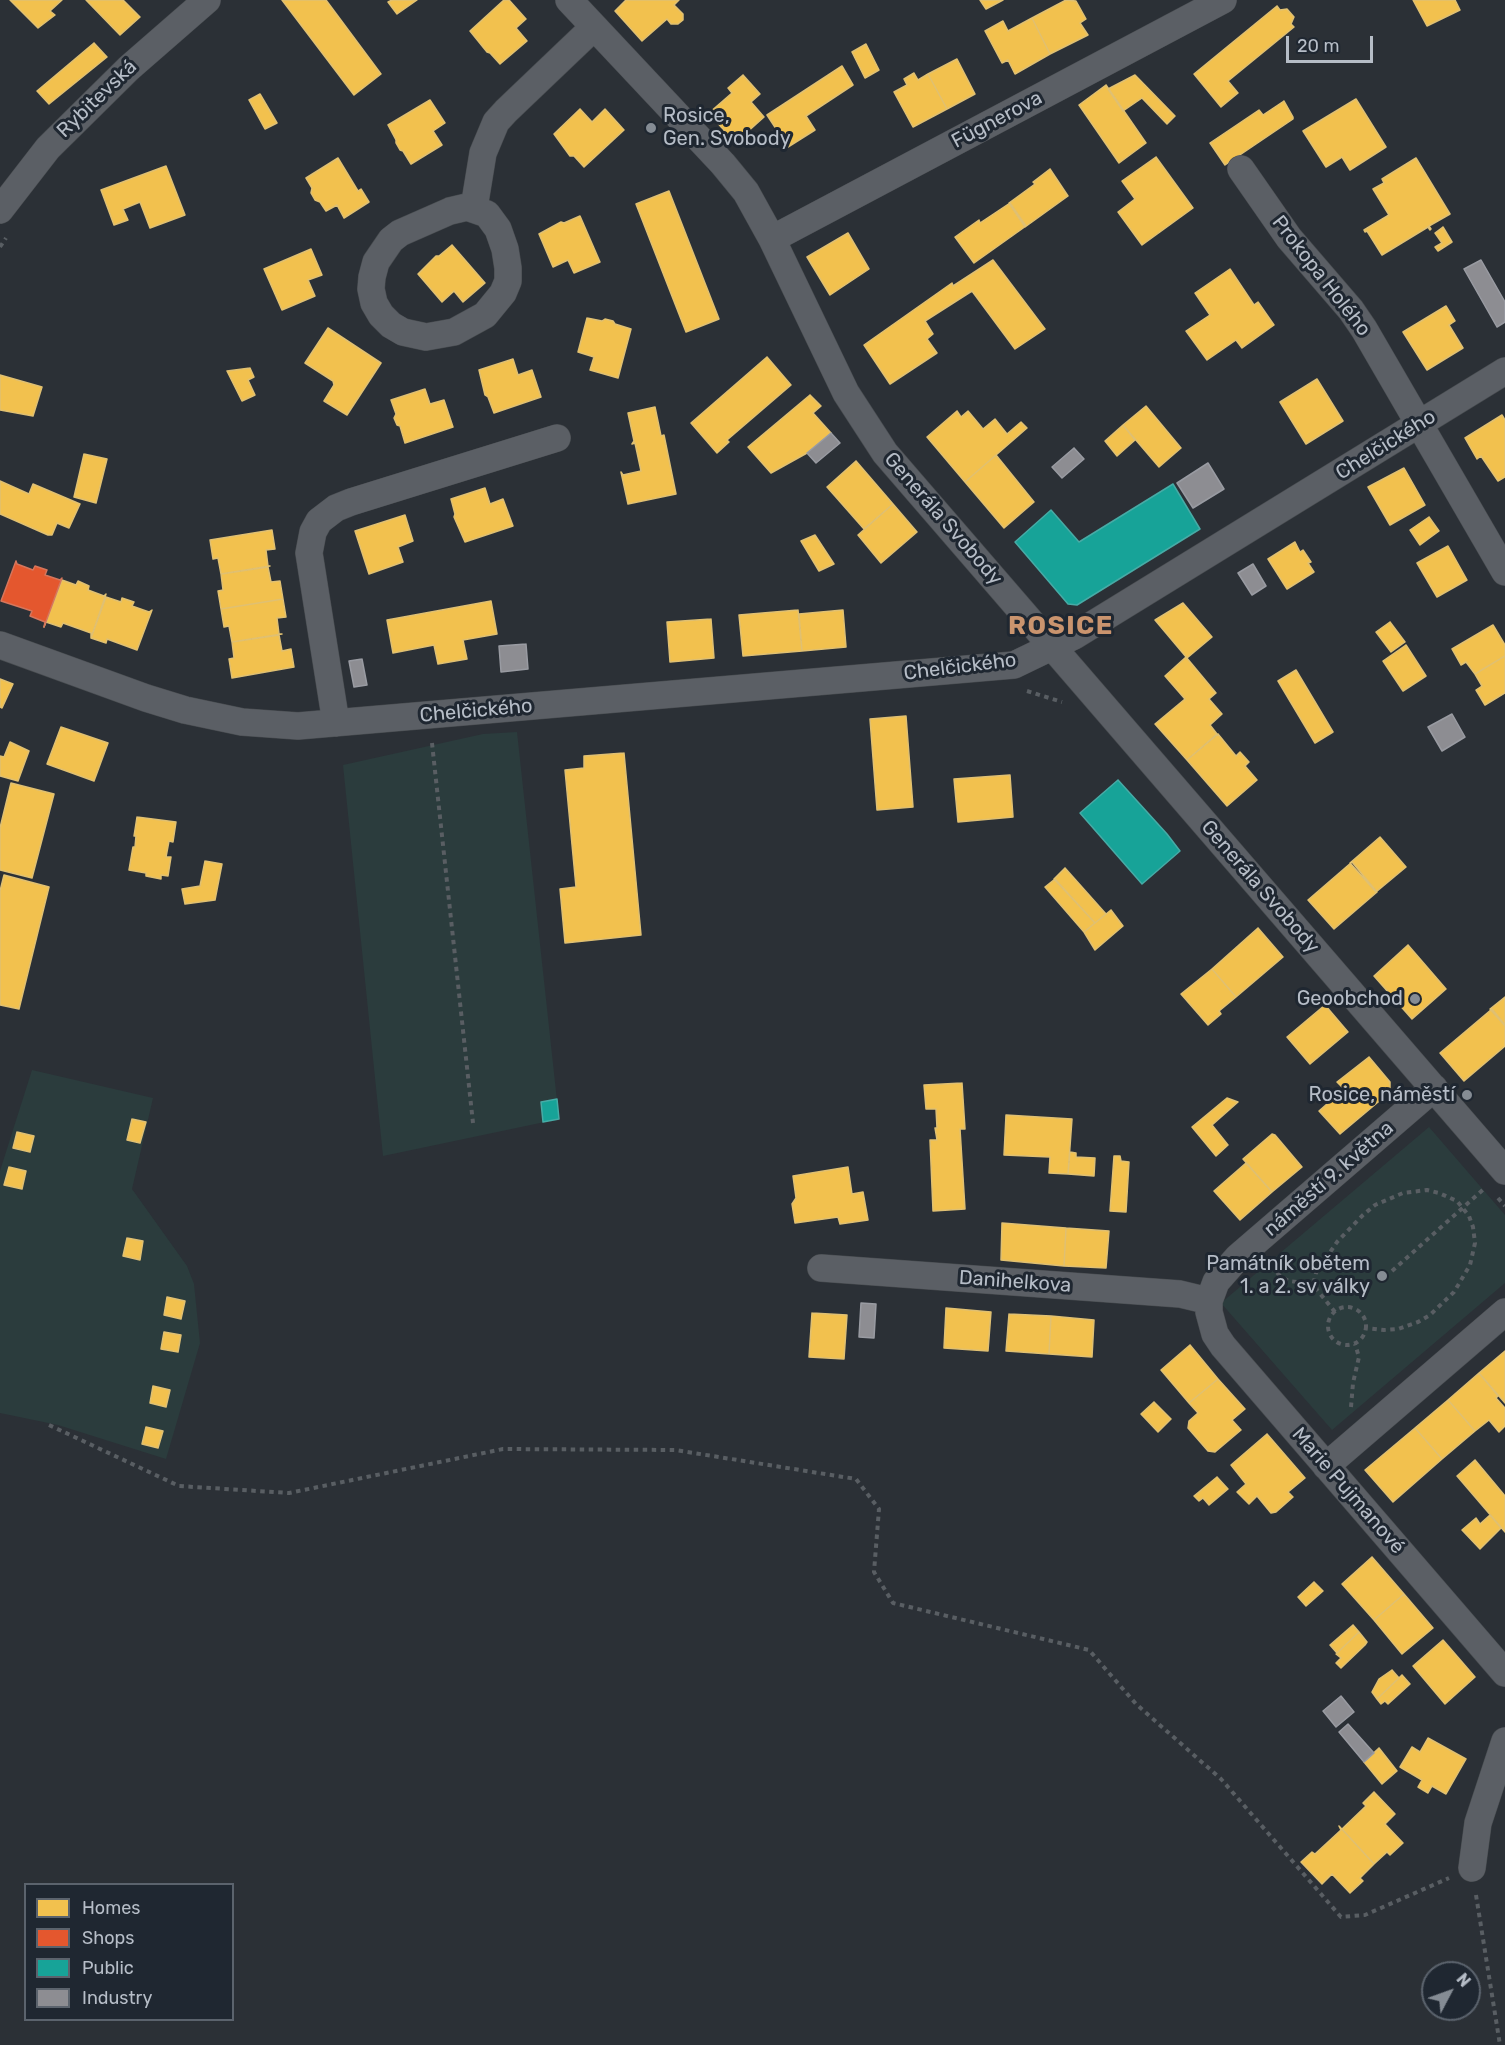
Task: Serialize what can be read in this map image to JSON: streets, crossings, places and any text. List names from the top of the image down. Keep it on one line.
{"streets":{"street":["Rybitevská","Fügnerova","Prokopa Holého","Chelčického","Generála Svobody","náměstí 9. května","Danihelkova","Marie Pujmanové"]},"crossings":[["Fügnerova","Generála Svobody"],["Prokopa Holého","Chelčického"],["Chelčického","Generála Svobody"],["Generála Svobody","náměstí 9. května"],["náměstí 9. května","Danihelkova"],["náměstí 9. května","Marie Pujmanové"],["Danihelkova","Marie Pujmanové"]],"districts":["ROSICE"],"places":["Rosice, Gen. Svobody","Geoobchod","Rosice, náměstí","Památník obětem 1. a 2. sv války"],"legend":["Homes","Shops","Public","Industry"],"scale_bar":"20 m","north":"top right"}
